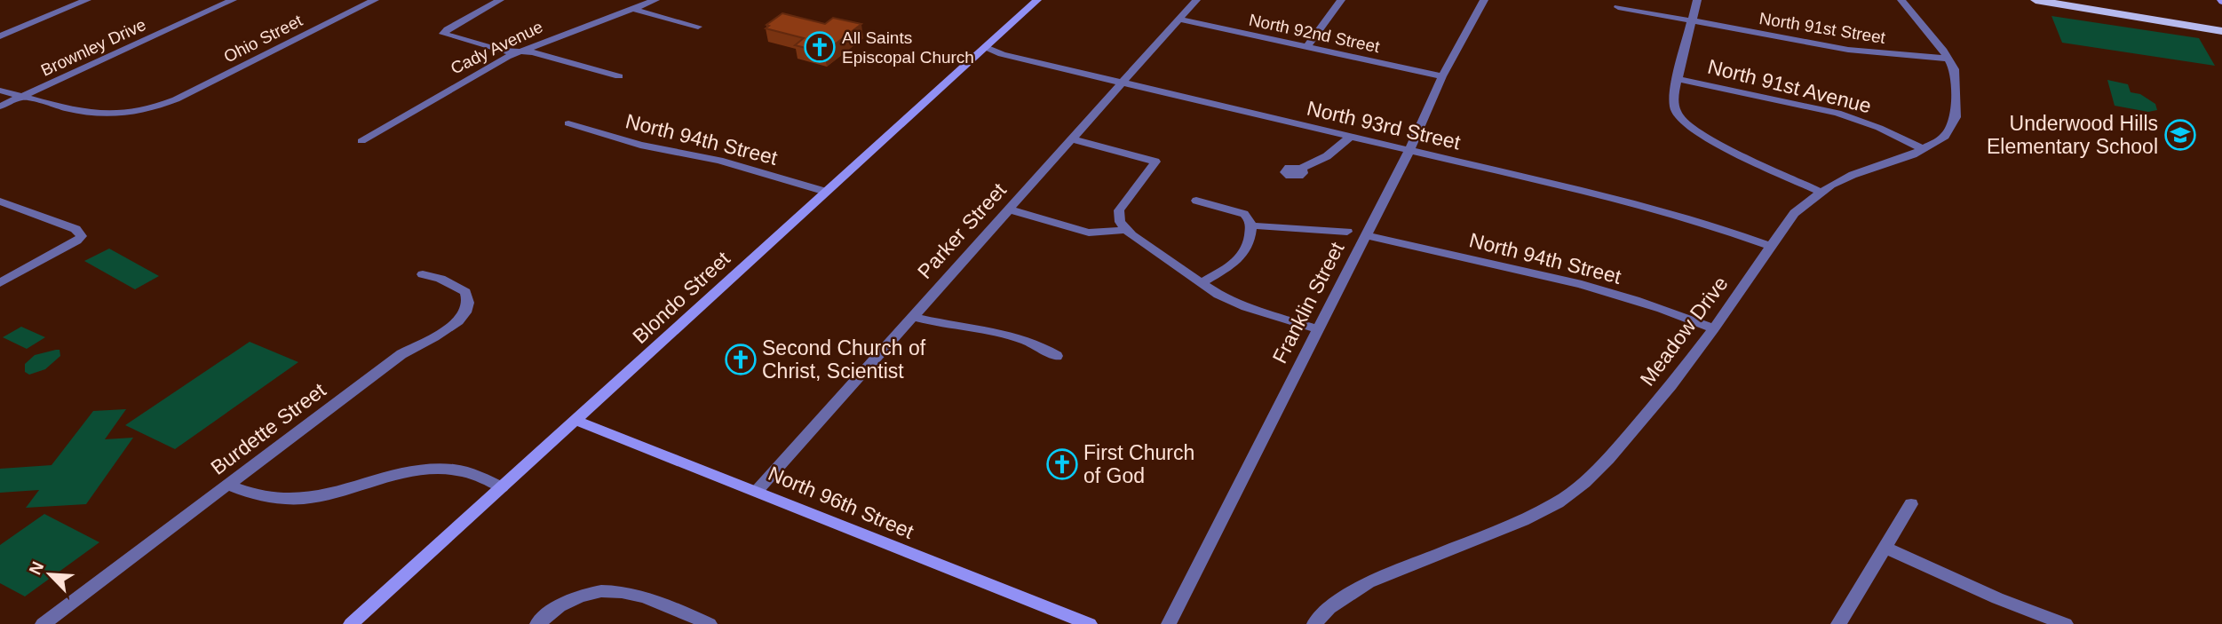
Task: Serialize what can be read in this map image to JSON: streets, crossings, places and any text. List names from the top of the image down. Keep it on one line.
{"streets":{"main road":["Blondo Street","North 96th Street"],"street":["North 91st Street","North 92nd Street","Ohio Street","Brownley Drive","Cady Avenue","North 91st Avenue","North 93rd Street","North 94th Street","Parker Street","Franklin Street","Meadow Drive","Burdette Street"]},"crossings":[["North 91st Street","Meadow Drive"],["North 92nd Street","Parker Street"],["North 92nd Street","Franklin Street"],["Ohio Street","Brownley Drive"],["North 91st Avenue","Meadow Drive"],["North 93rd Street","Parker Street"],["North 93rd Street","Blondo Street"],["North 93rd Street","Franklin Street"],["North 93rd Street","Meadow Drive"],["North 94th Street","Blondo Street"],["North 94th Street","Franklin Street"],["North 94th Street","Meadow Drive"],["Parker Street","North 96th Street"],["Blondo Street","North 96th Street"]],"places":{"church":["All Saints Episcopal Church","Second Church of Christ, Scientist","First Church of God"],"school or university":["Underwood Hills Elementary School"]},"north":"top left"}
